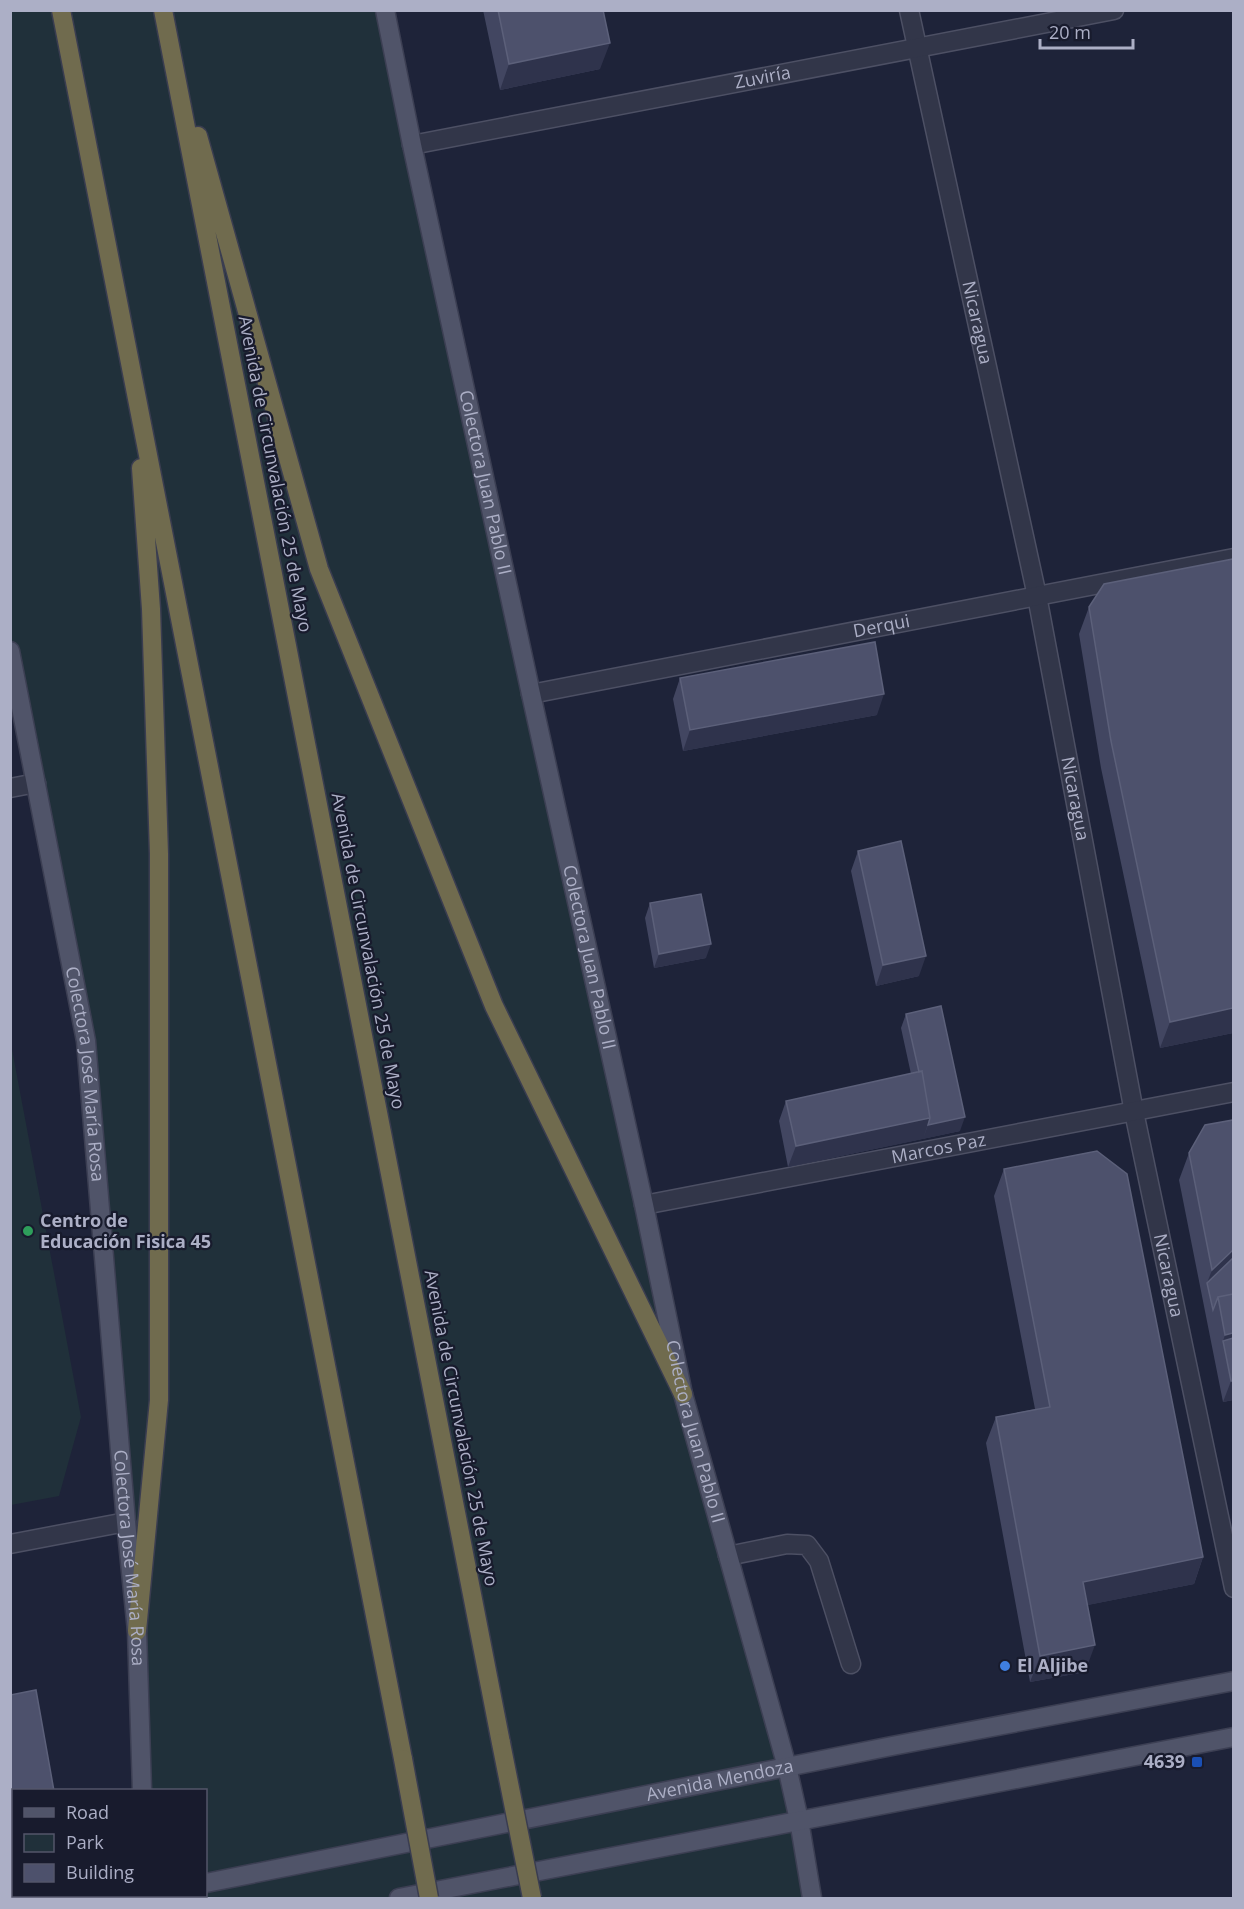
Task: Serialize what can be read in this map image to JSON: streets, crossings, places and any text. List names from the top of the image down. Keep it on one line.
{"streets":{"highway":["Avenida de Circunvalación 25 de Mayo"],"main road":["Colectora Juan Pablo II","Colectora José María Rosa","Avenida Mendoza"],"street":["Zuviría","Nicaragua","Derqui","Marcos Paz"]},"crossings":[["Zuviría","Nicaragua"],["Zuviría","Colectora Juan Pablo II"],["Nicaragua","Derqui"],["Nicaragua","Marcos Paz"],["Colectora Juan Pablo II","Derqui"],["Colectora Juan Pablo II","Marcos Paz"],["Colectora Juan Pablo II","Avenida Mendoza"]],"places":{"other":["Centro de Educación Fisica 45","El Aljibe"],"transit":["4639"]},"legend":["Road","Park","Building"],"scale_bar":"20 m"}
